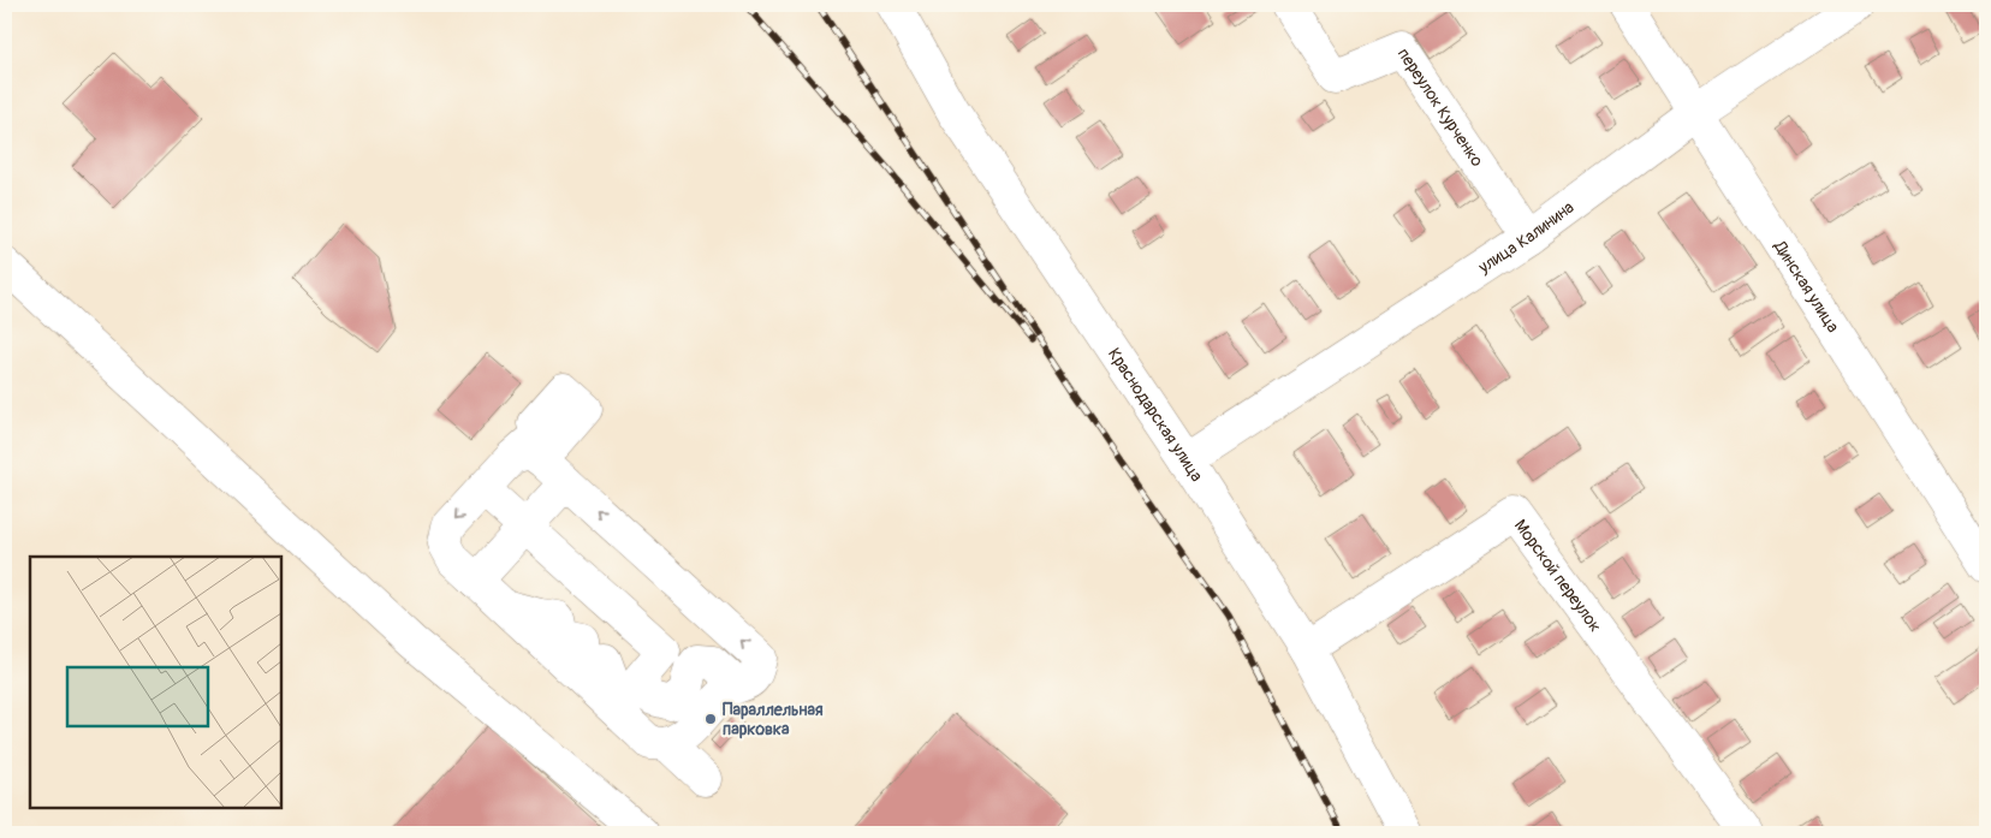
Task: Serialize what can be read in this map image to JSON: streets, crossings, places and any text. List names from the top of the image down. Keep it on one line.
{"streets":{"street":["переулок Курченко","улица Калинина","Динская улица","Краснодарская улица","Морской переулок"]},"crossings":[["переулок Курченко","улица Калинина"],["улица Калинина","Динская улица"],["улица Калинина","Краснодарская улица"],["Краснодарская улица","Морской переулок"]],"places":["Параллельная парковка"]}
